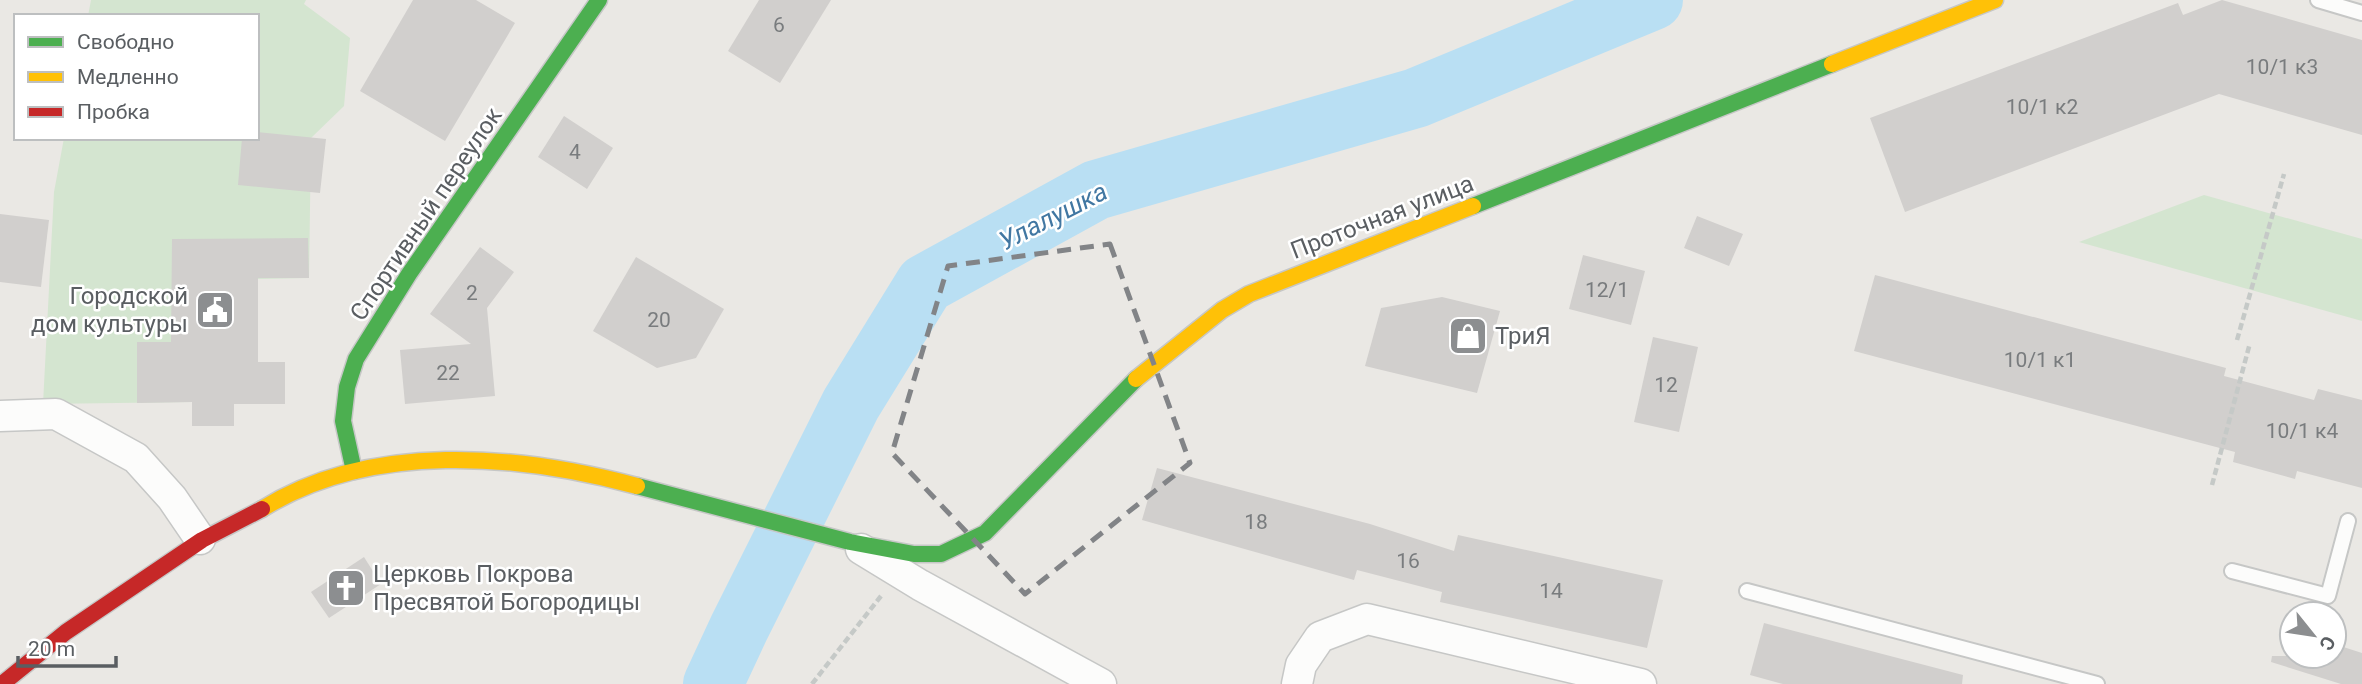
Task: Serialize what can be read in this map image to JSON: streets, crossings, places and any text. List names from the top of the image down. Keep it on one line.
{"streets":{"main road":["Спортивный переулок","Проточная улица"]},"crossings":[["Спортивный переулок","Проточная улица"]],"water":["Улалушка"],"places":{"public building":["Городской дом культуры"],"shop":["ТриЯ"],"church":["Церковь Покрова Пресвятой Богородицы"]},"house_numbers":["6","10/1 к3","10/1 к2","4","12/1","2","20","10/1 к1","22","12","10/1 к4","18","16","14"],"legend":["Свободно","Медленно","Пробка"],"scale_bar":"20 m","north":"bottom right"}
